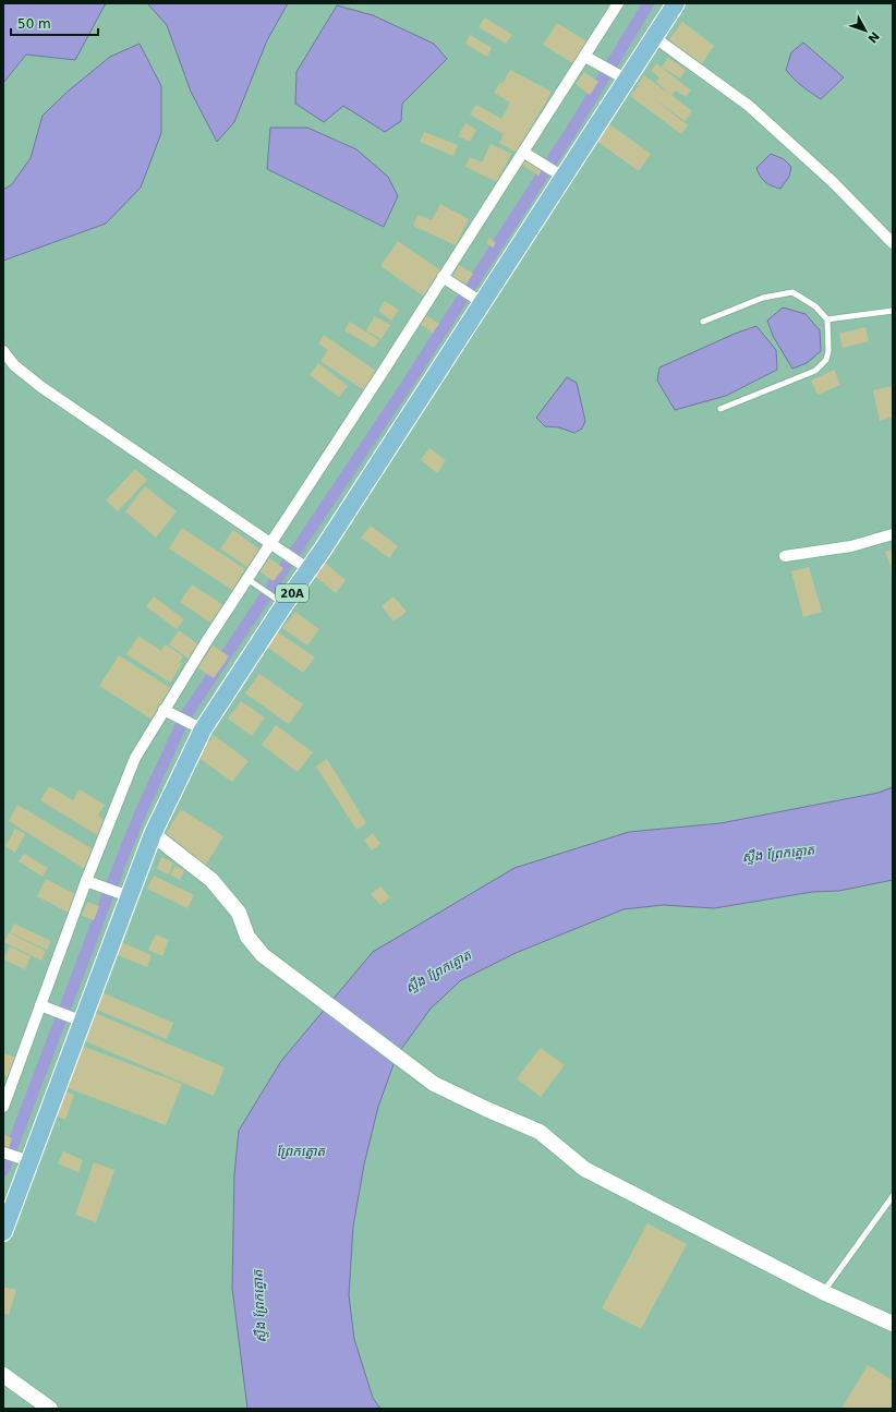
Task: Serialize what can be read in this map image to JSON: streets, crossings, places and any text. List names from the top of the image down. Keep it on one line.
{"streets":{"main road":["20A"]},"water":["ស្ទឹង ព្រែកត្នោត","ព្រែកត្នោត"],"scale_bar":"50 m","north":"bottom right"}
